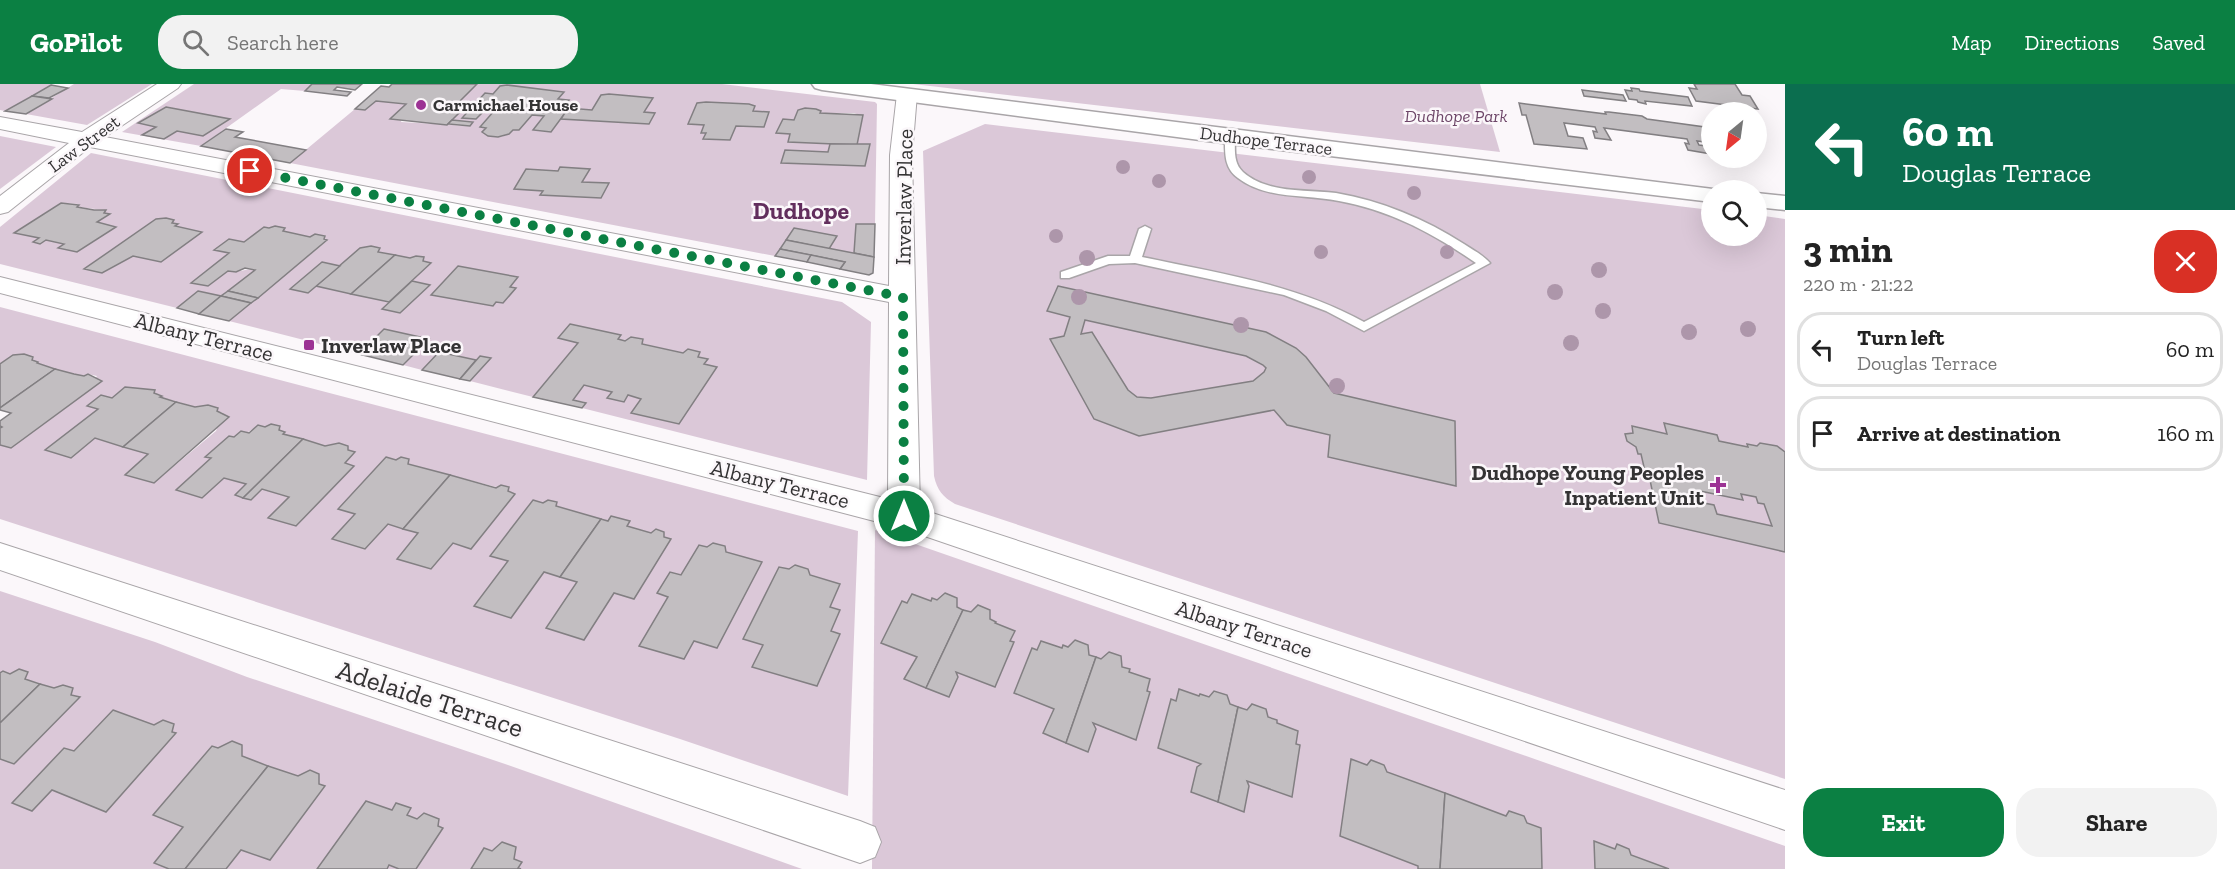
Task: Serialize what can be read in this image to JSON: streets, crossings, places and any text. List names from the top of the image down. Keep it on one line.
{"streets":{"street":["Dudhope Terrace","Law Street","Inverlaw Place","Albany Terrace","Adelaide Terrace"]},"crossings":[["Dudhope Terrace","Inverlaw Place"],["Inverlaw Place","Albany Terrace"]],"districts":["Dudhope"],"parks":["Dudhope Park"],"places":{"other":["Carmichael House"],"transit":["Inverlaw Place"],"health":["Dudhope Young Peoples Inpatient Unit"]},"north":"bottom left","page":{"header":"GoPilot","search":"Search here","nav":["Map","Directions","Saved"],"turn":["60 m","Douglas Terrace"],"heading":["3 min","220 m · 21:22"],"list":[{"name":"Turn left","note":"Douglas Terrace","value":"60 m"},{"name":"Arrive at destination","value":"160 m"}],"buttons":["Exit","Share"]}}
